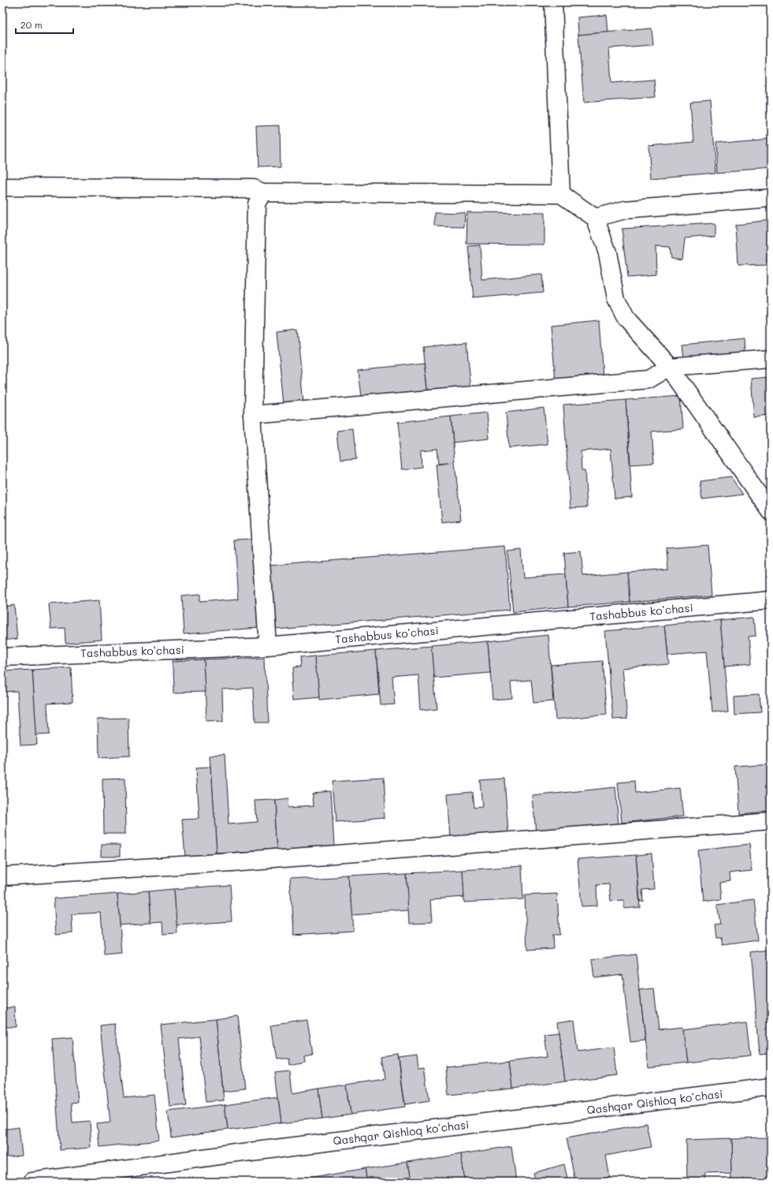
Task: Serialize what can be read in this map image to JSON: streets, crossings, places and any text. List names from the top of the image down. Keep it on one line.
{"streets":{"street":["Tashabbus koʻchasi","Qashqar Qishloq koʻchasi"]},"scale_bar":"20 m"}
